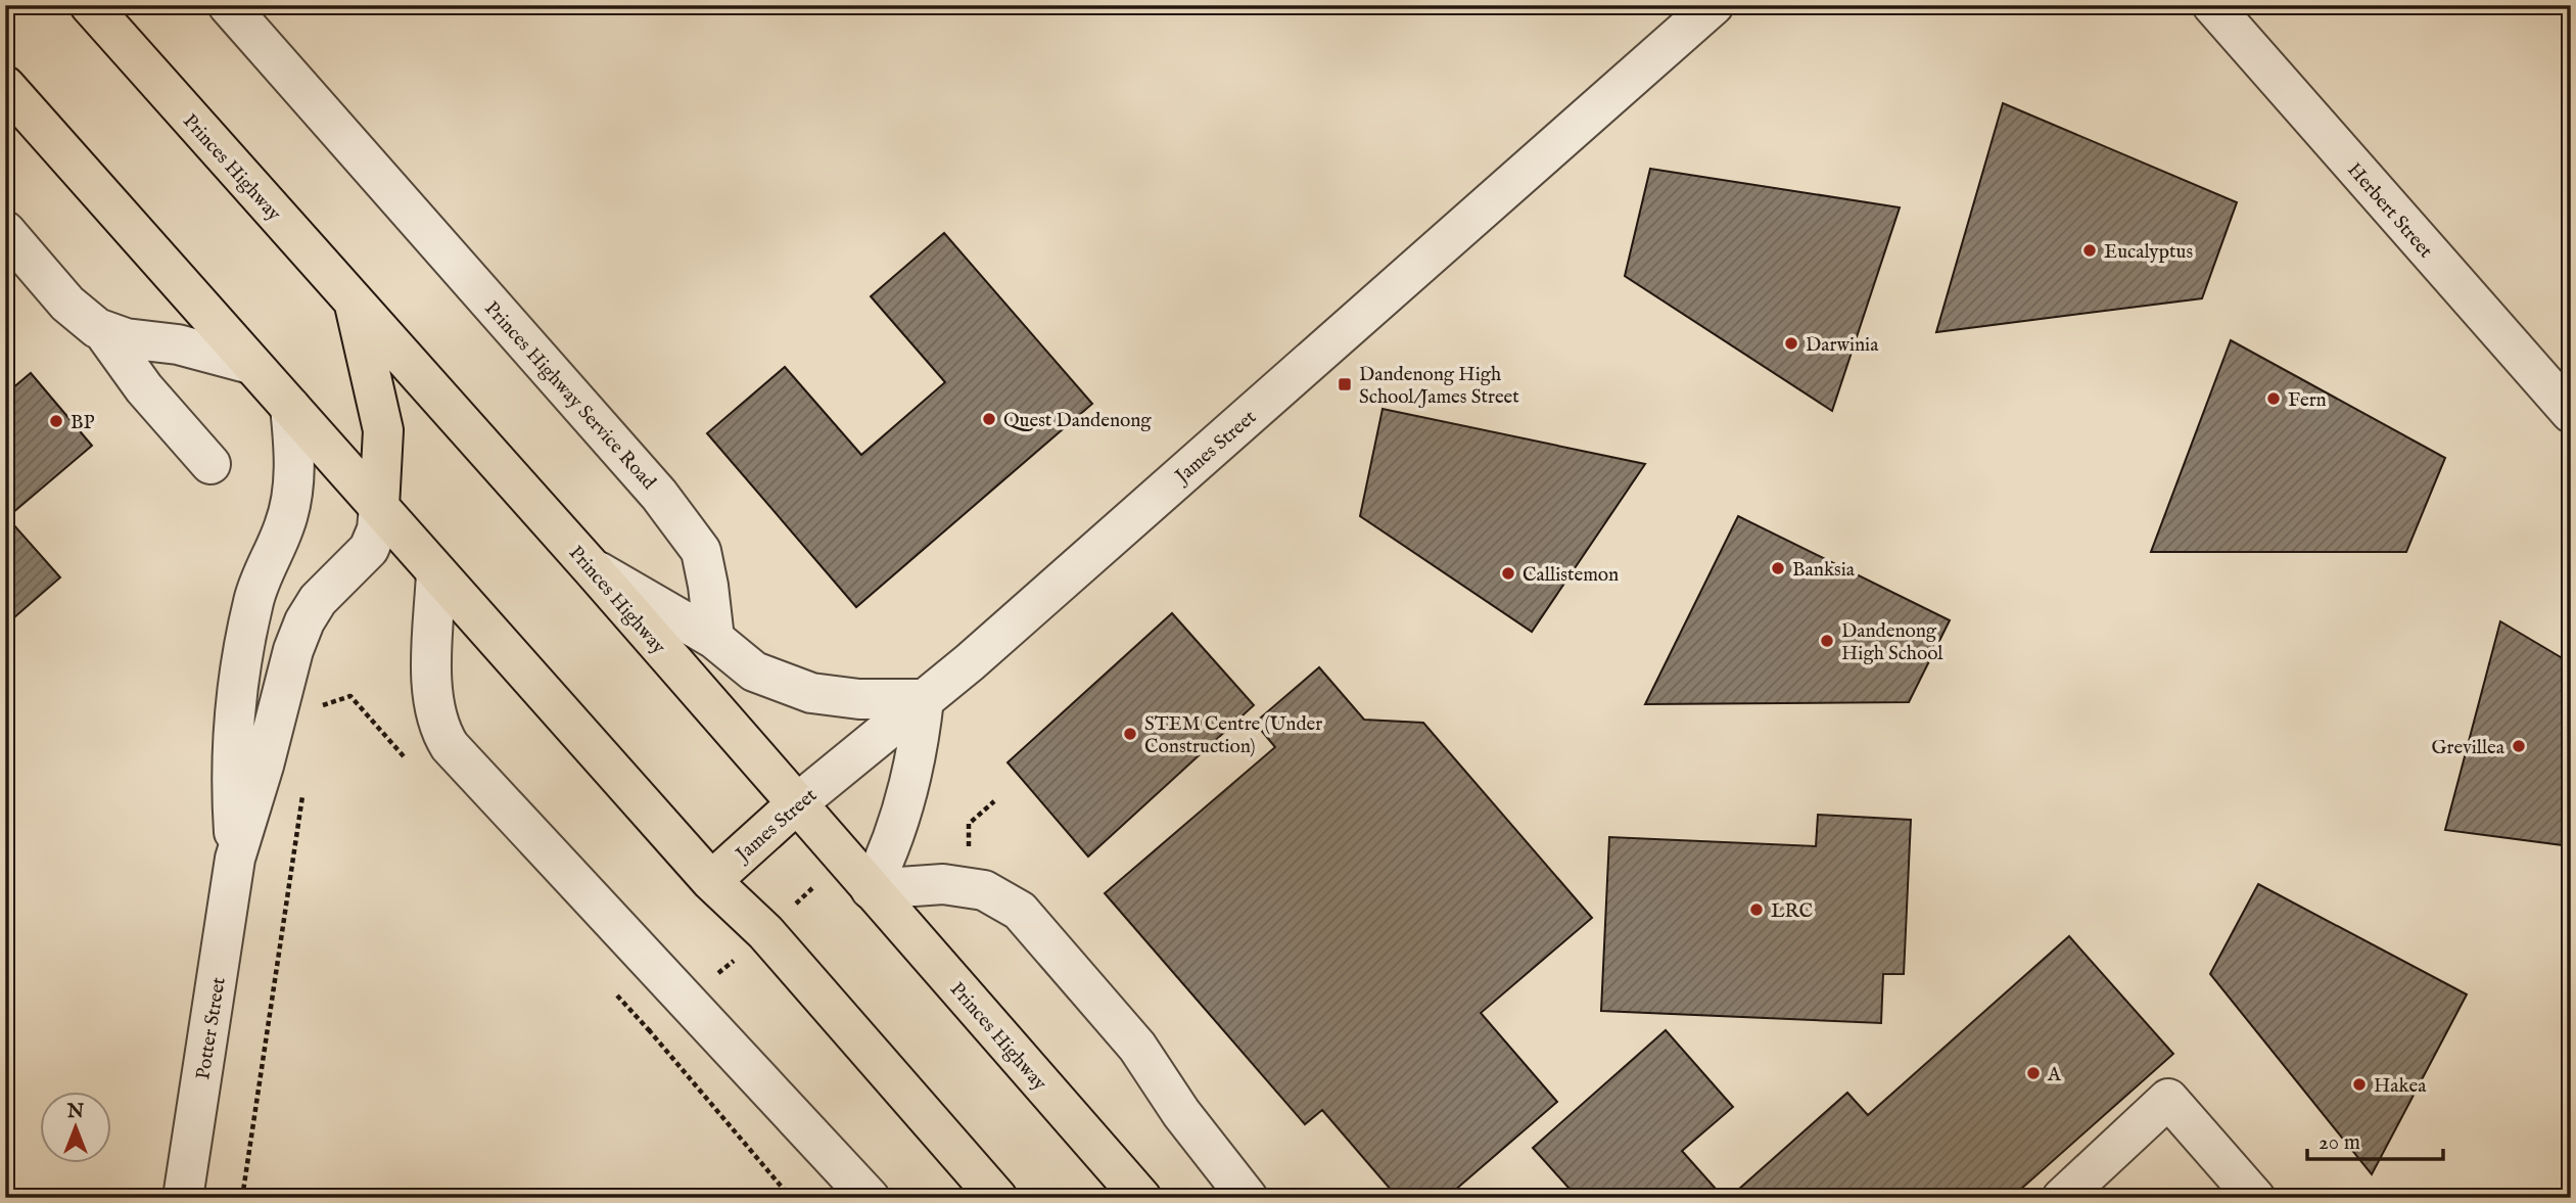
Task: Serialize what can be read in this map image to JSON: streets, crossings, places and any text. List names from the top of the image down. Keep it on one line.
{"streets":{"highway":["Princes Highway","James Street"],"street":["Herbert Street","Princes Highway Service Road","Potter Street"]},"crossings":[["Princes Highway","James Street"]],"places":{"other":["Eucalyptus","Darwinia","Fern","Quest Dandenong","BP","Banksia","Callistemon","Dandenong High School","STEM Centre (Under Construction)","Grevillea","LRC","A","Hakea"],"transit":["Dandenong High School/James Street"]},"scale_bar":"20 m","north":"top"}
